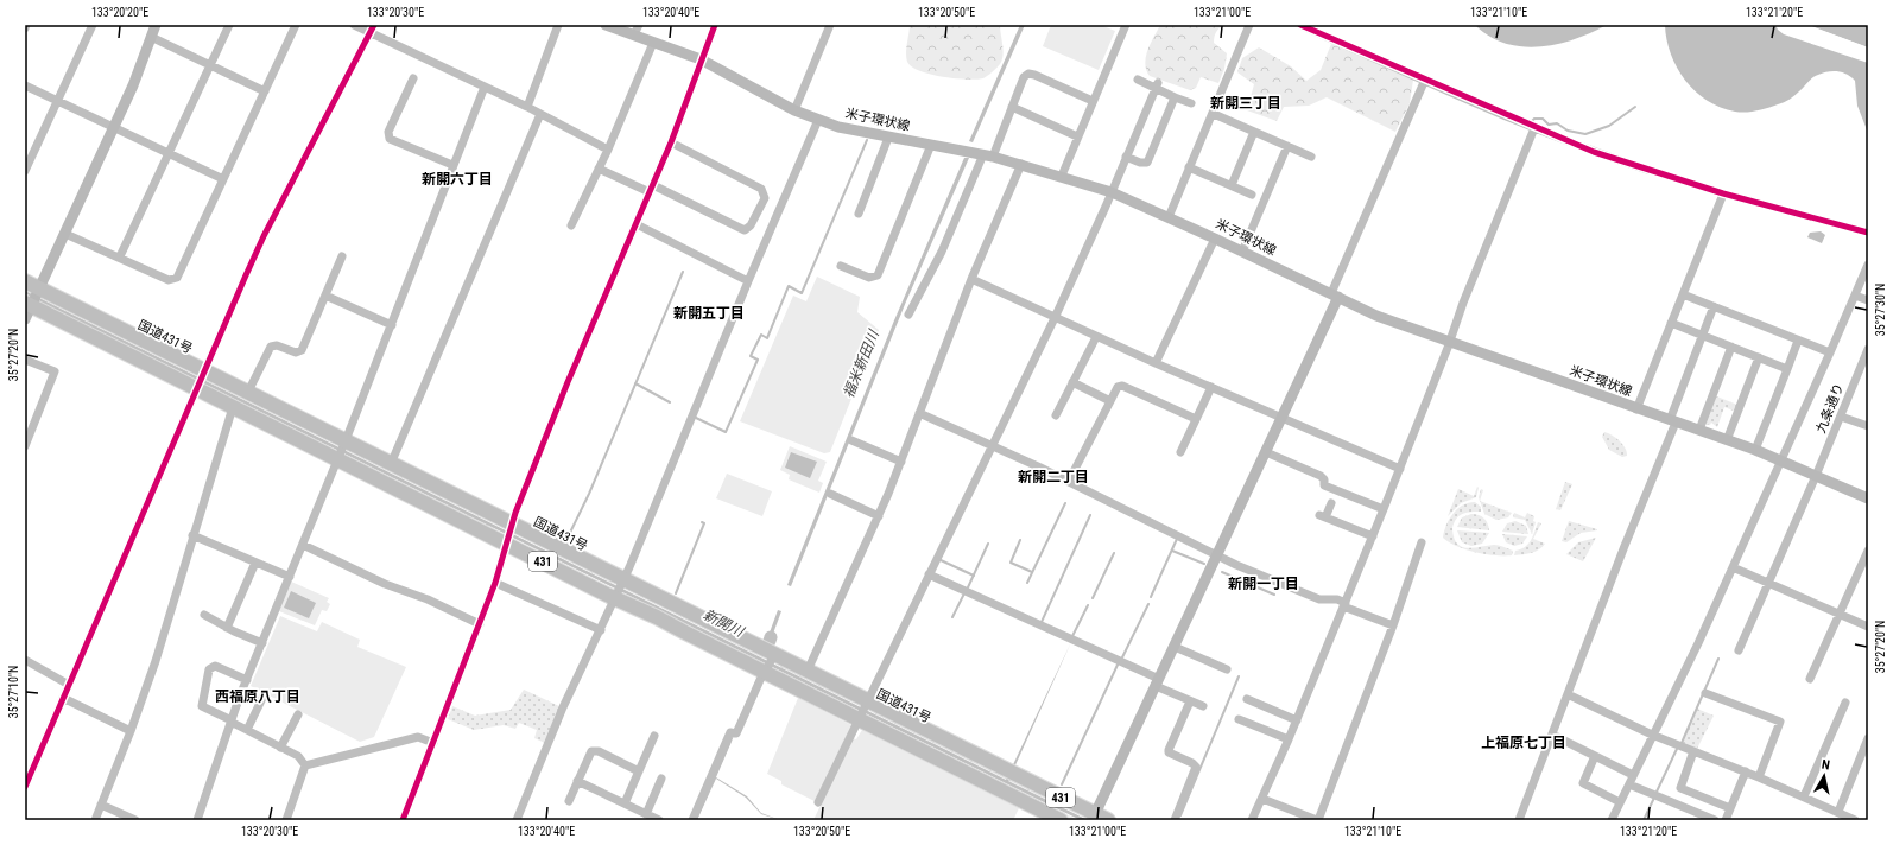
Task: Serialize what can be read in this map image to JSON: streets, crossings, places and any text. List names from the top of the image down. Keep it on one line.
{"streets":{"highway":["国道431号","431"],"main road":["米子環状線"],"street":["九条通り"]},"crossings":[["米子環状線","九条通り"]],"districts":["新開三丁目","新開六丁目","新開五丁目","新開二丁目","新開一丁目","西福原八丁目","上福原七丁目"],"water":["福米新田川","新開川"],"north":"top","coordinates":["133°20'20\"E","133°20'30\"E","133°20'40\"E","133°20'50\"E","133°21'00\"E","133°21'10\"E","133°21'20\"E","35°27'30\"N","35°27'20\"N","35°27'10\"N"]}
